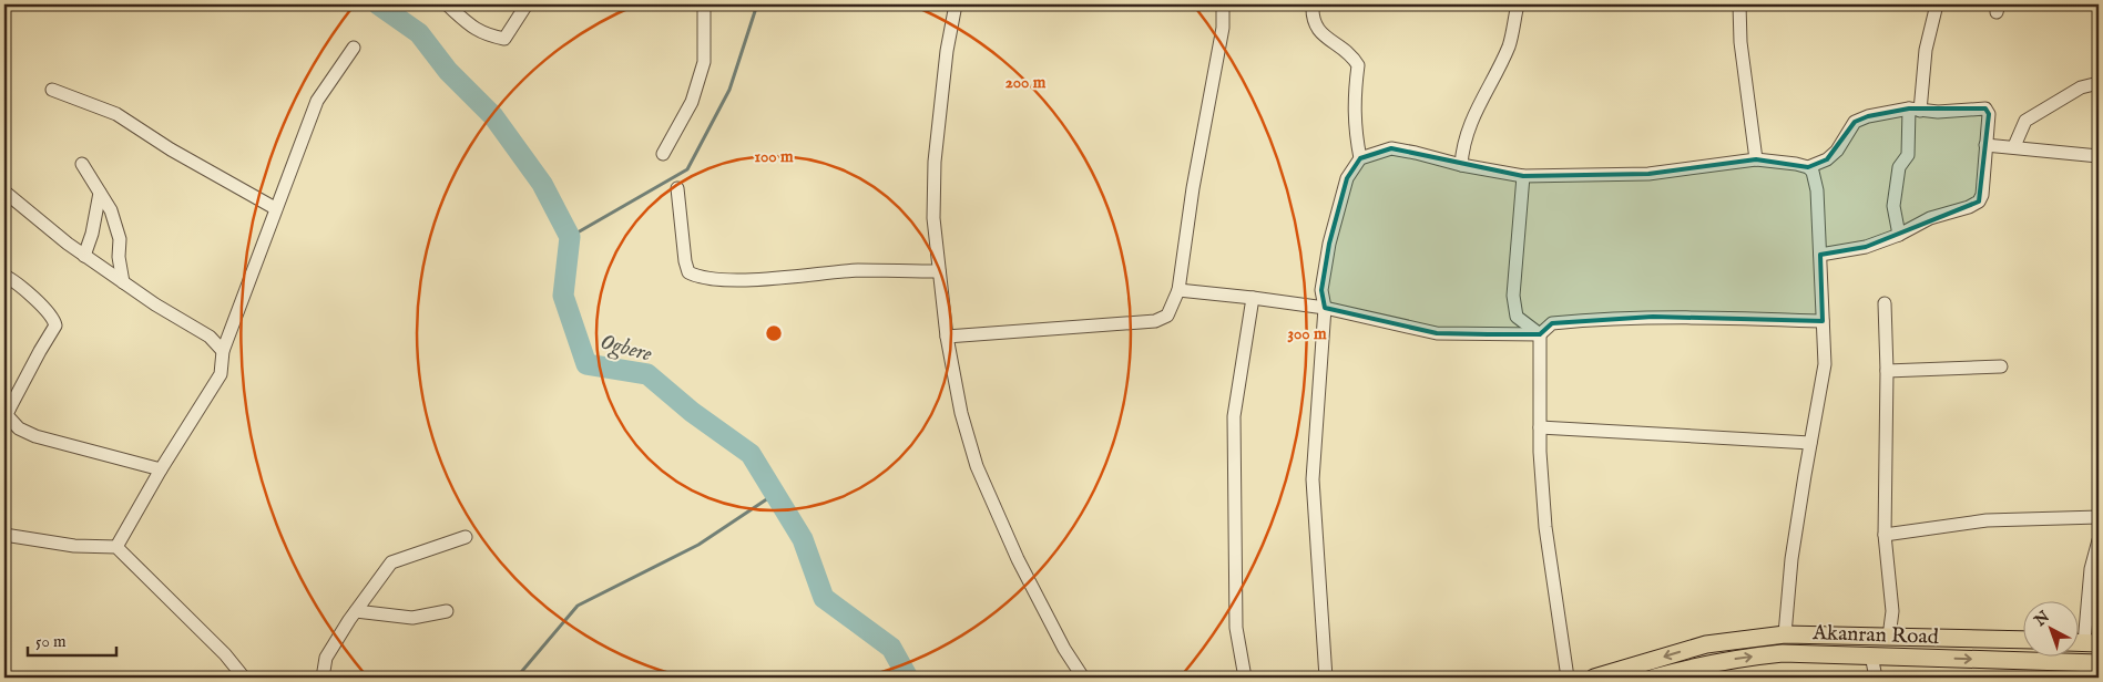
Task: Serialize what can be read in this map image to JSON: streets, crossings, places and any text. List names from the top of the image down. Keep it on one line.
{"streets":{"main road":["Akanran Road"]},"water":["Ogbere"],"scale_bar":"50 m","north":"top left","rings":["200 m","100 m","300 m"]}
